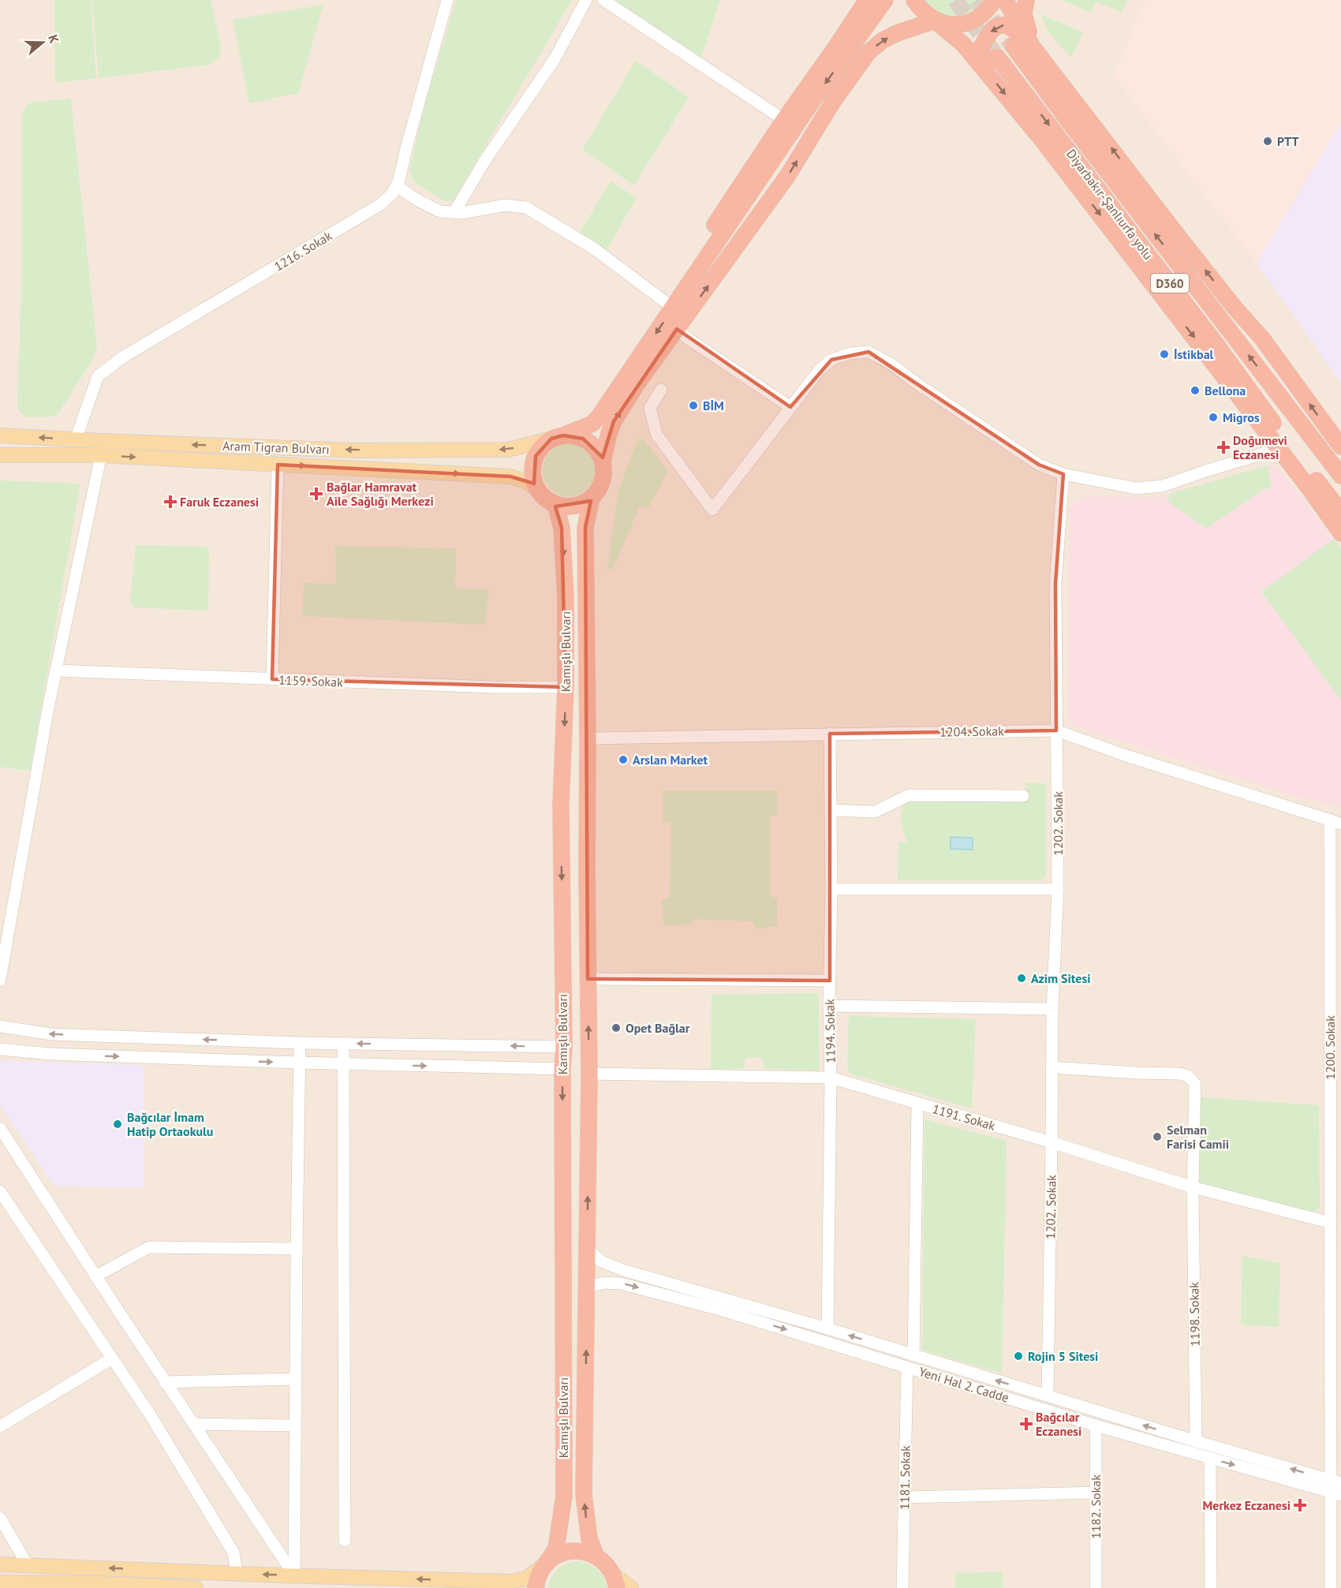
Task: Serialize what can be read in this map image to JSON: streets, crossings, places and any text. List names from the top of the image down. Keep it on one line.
{"streets":{"highway":["Diyarbakır-Şanlıurfa yolu","D360","Kamışlı Bulvarı"],"main road":["Aram Tigran Bulvarı"],"street":["1216. Sokak","1159. Sokak","1204. Sokak","1202. Sokak","1194. Sokak","1200. Sokak","1191. Sokak","1198. Sokak","Yeni Hal 2. Cadde","1181. Sokak","1182. Sokak"]},"crossings":[["1216. Sokak","Aram Tigran Bulvarı"],["Aram Tigran Bulvarı","Kamışlı Bulvarı"],["Kamışlı Bulvarı","1159. Sokak"],["Kamışlı Bulvarı","1204. Sokak"],["Kamışlı Bulvarı","1191. Sokak"],["Kamışlı Bulvarı","Yeni Hal 2. Cadde"],["1204. Sokak","1202. Sokak"],["1204. Sokak","1194. Sokak"],["1204. Sokak","1200. Sokak"],["1202. Sokak","1191. Sokak"],["1202. Sokak","1198. Sokak"],["1194. Sokak","1191. Sokak"],["1200. Sokak","1191. Sokak"],["1200. Sokak","Yeni Hal 2. Cadde"],["1191. Sokak","1198. Sokak"],["Yeni Hal 2. Cadde","1181. Sokak"],["Yeni Hal 2. Cadde","1182. Sokak"]],"places":{"other":["PTT","İstikbal","Bellona","BİM","Migros","Arslan Market","Azim Sitesi","Opet Bağlar","Bağcılar İmam Hatip Ortaokulu","Selman Farisi Camii","Rojin 5 Sitesi"],"health":["Doğumevi Eczanesi","Bağlar Hamravat Aile Sağlığı Merkezi","Faruk Eczanesi","Bağcılar Eczanesi","Merkez Eczanesi"]},"north":"right"}
